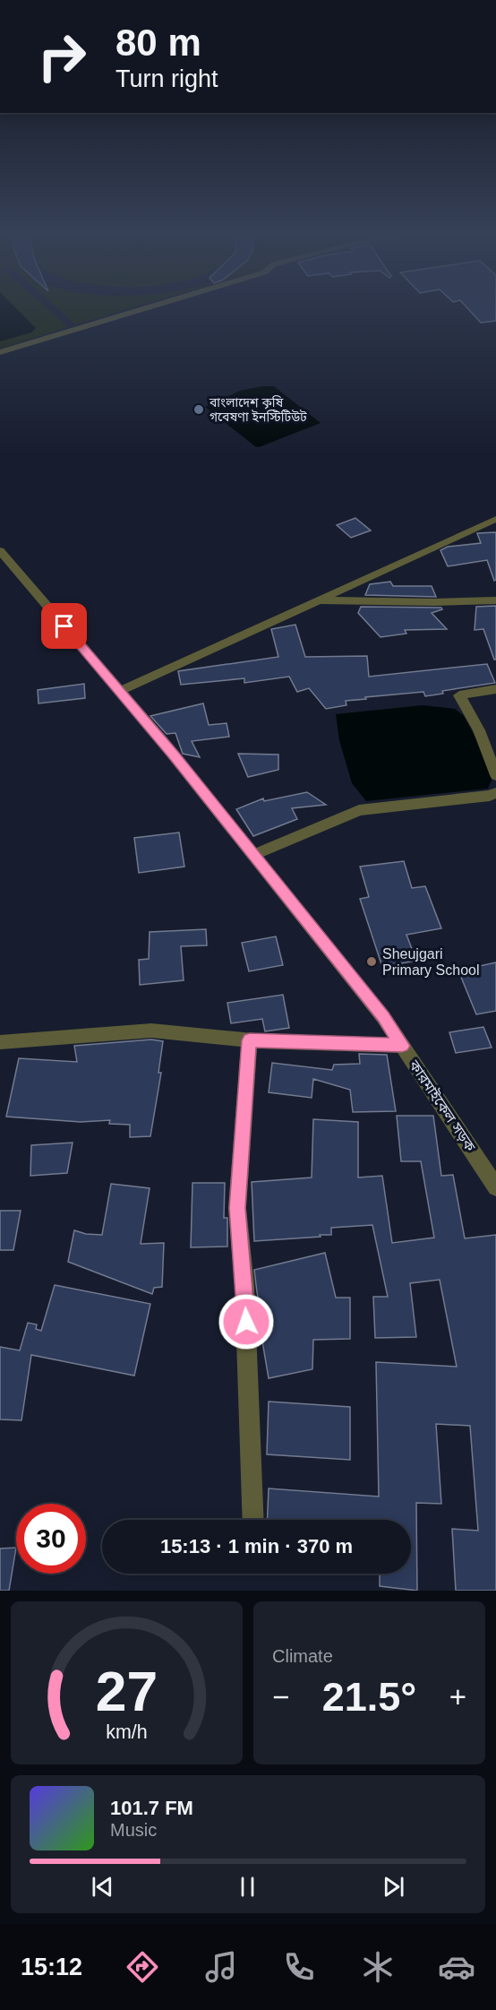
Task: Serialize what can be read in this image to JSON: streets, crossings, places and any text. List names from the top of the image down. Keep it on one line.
{"streets":{"street":["কারমাইকেল সড়ক"]},"places":["বাংলাদেশ কৃষি গবেষণা ইনস্টিটিউট","Sheujgari Primary School"],"page":{"turn":["80 m","Turn right"],"limit":"30","trip":"15:13 · 1 min · 370 m","tile":"Climate","heat":["−","21.5°","+"],"song":["101.7 FM","Music"],"tabs":"15:12","gauge":["27","km/h"]}}
